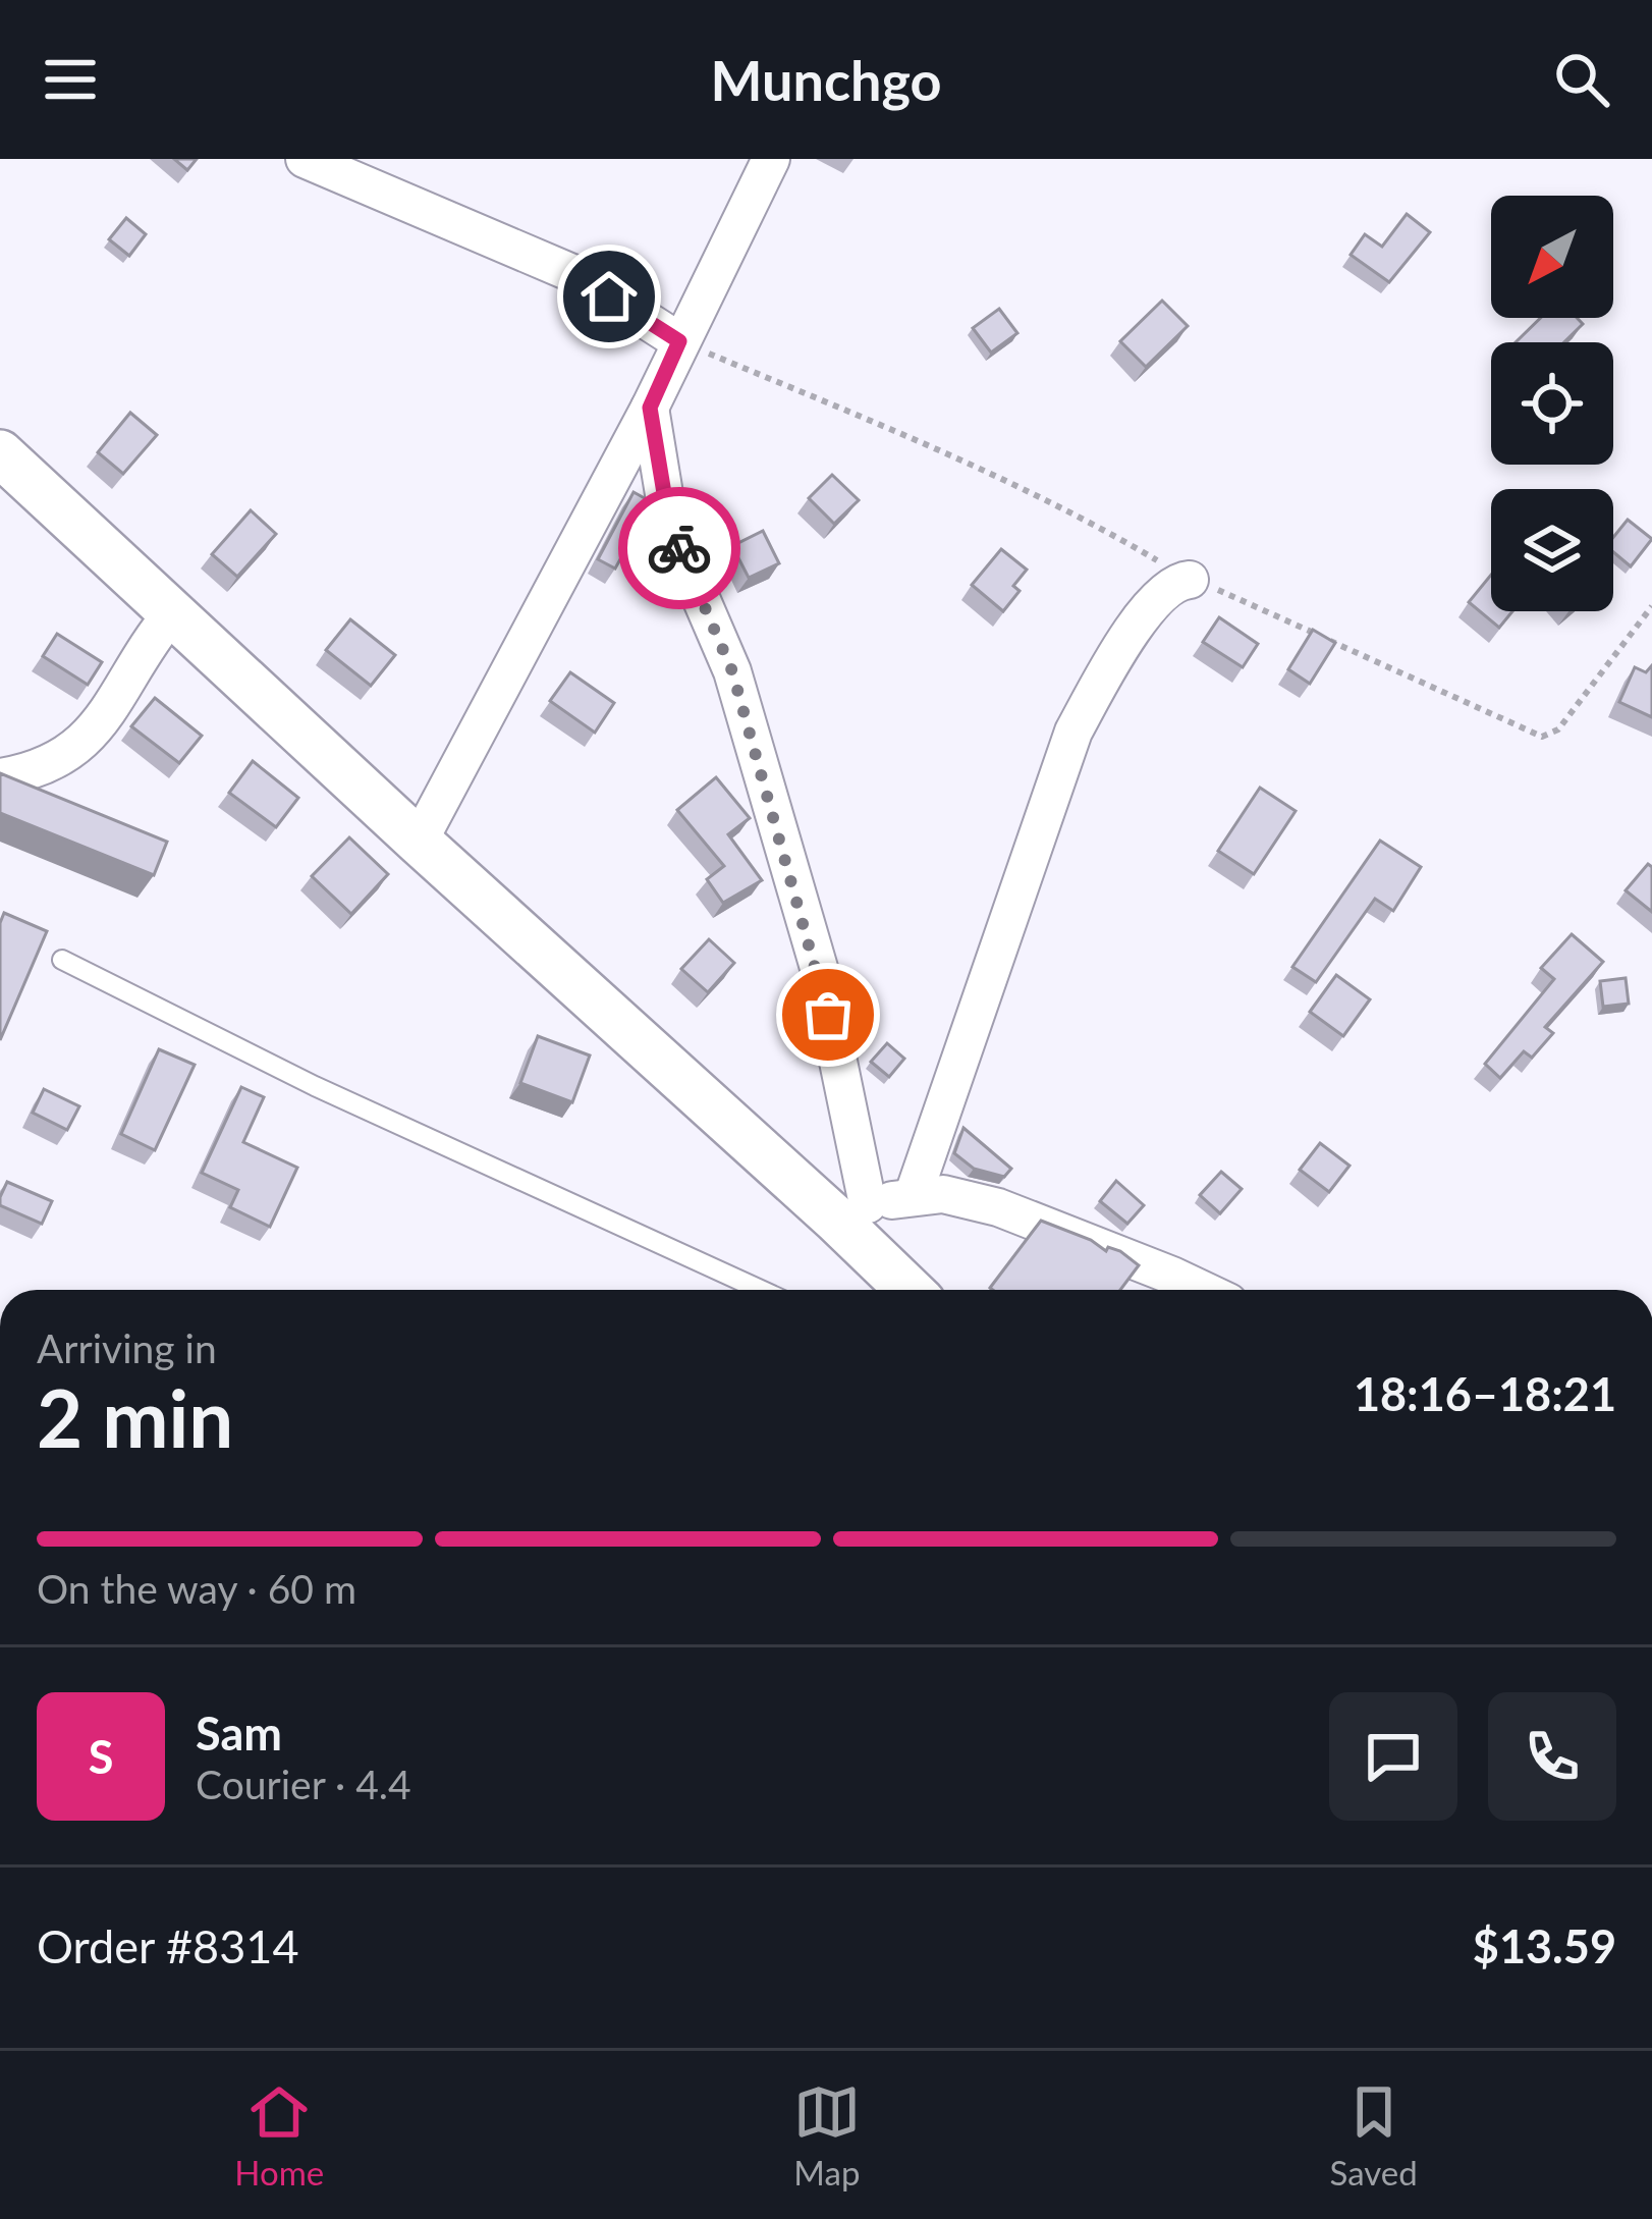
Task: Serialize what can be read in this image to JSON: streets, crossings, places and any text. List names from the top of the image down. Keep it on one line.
{"north":"bottom left","page":{"header":"Munchgo","heading":["2 min","Arriving in","18:16–18:21"],"panel":["Sam","Courier · 4.4","Order #8314","$13.59"],"bar":"On the way · 60 m","round":"S","tabs":["Home","Map","Saved"]}}
